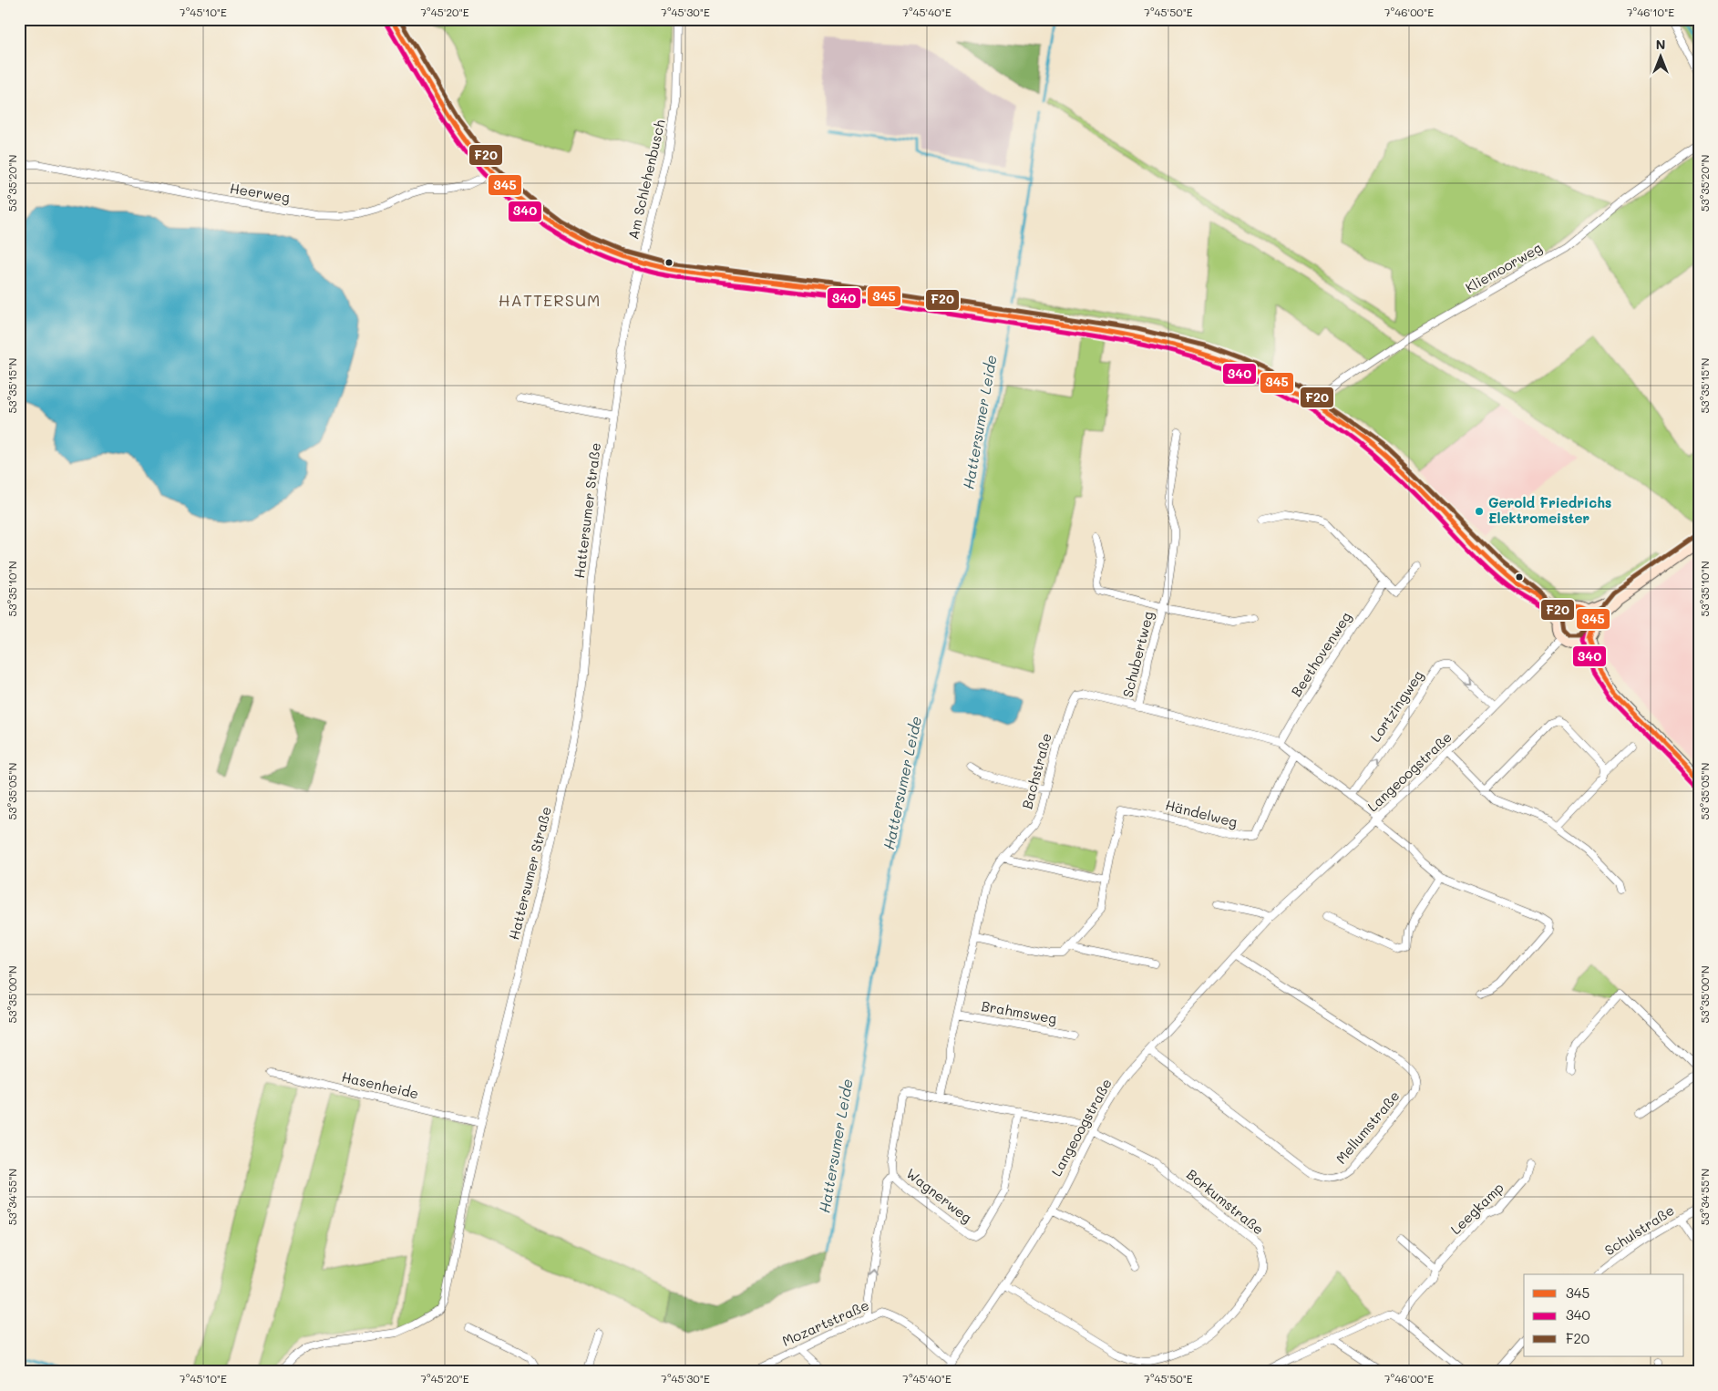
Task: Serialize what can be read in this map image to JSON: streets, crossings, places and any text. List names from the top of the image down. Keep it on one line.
{"streets":{"street":["Am Schlehenbusch","Heerweg","Kliemoorweg","Hattersumer Straße","Schubertweg","Beethovenweg","Lortzingweg","Bachstraße","Langeoogstraße","Händelweg","Brahmsweg","Hasenheide","Mellumstraße","Wagnerweg","Borkumstraße","Leegkamp","Schulstraße","Mozartstraße"]},"crossings":[["Am Schlehenbusch","Hattersumer Straße"],["Hattersumer Straße","Hasenheide"],["Schubertweg","Bachstraße"],["Beethovenweg","Bachstraße"],["Lortzingweg","Bachstraße"],["Lortzingweg","Langeoogstraße"],["Bachstraße","Langeoogstraße"],["Bachstraße","Händelweg"],["Bachstraße","Brahmsweg"],["Bachstraße","Wagnerweg"],["Langeoogstraße","Mellumstraße"],["Langeoogstraße","Borkumstraße"],["Langeoogstraße","Mozartstraße"],["Wagnerweg","Mozartstraße"]],"districts":["HATTERSUM"],"water":["Hattersumer Leide"],"places":["Gerold Friedrichs Elektromeister"],"lines":["transit line 345","transit line F20","transit line 340"],"legend":["345","340","F20"],"north":"top","coordinates":["7°45'10\"E","7°45'20\"E","7°45'30\"E","7°45'40\"E","7°45'50\"E","7°46'00\"E","7°46'10\"E","53°35'20\"N","53°35'15\"N","53°35'10\"N","53°35'05\"N","53°35'00\"N","53°34'55\"N"]}
